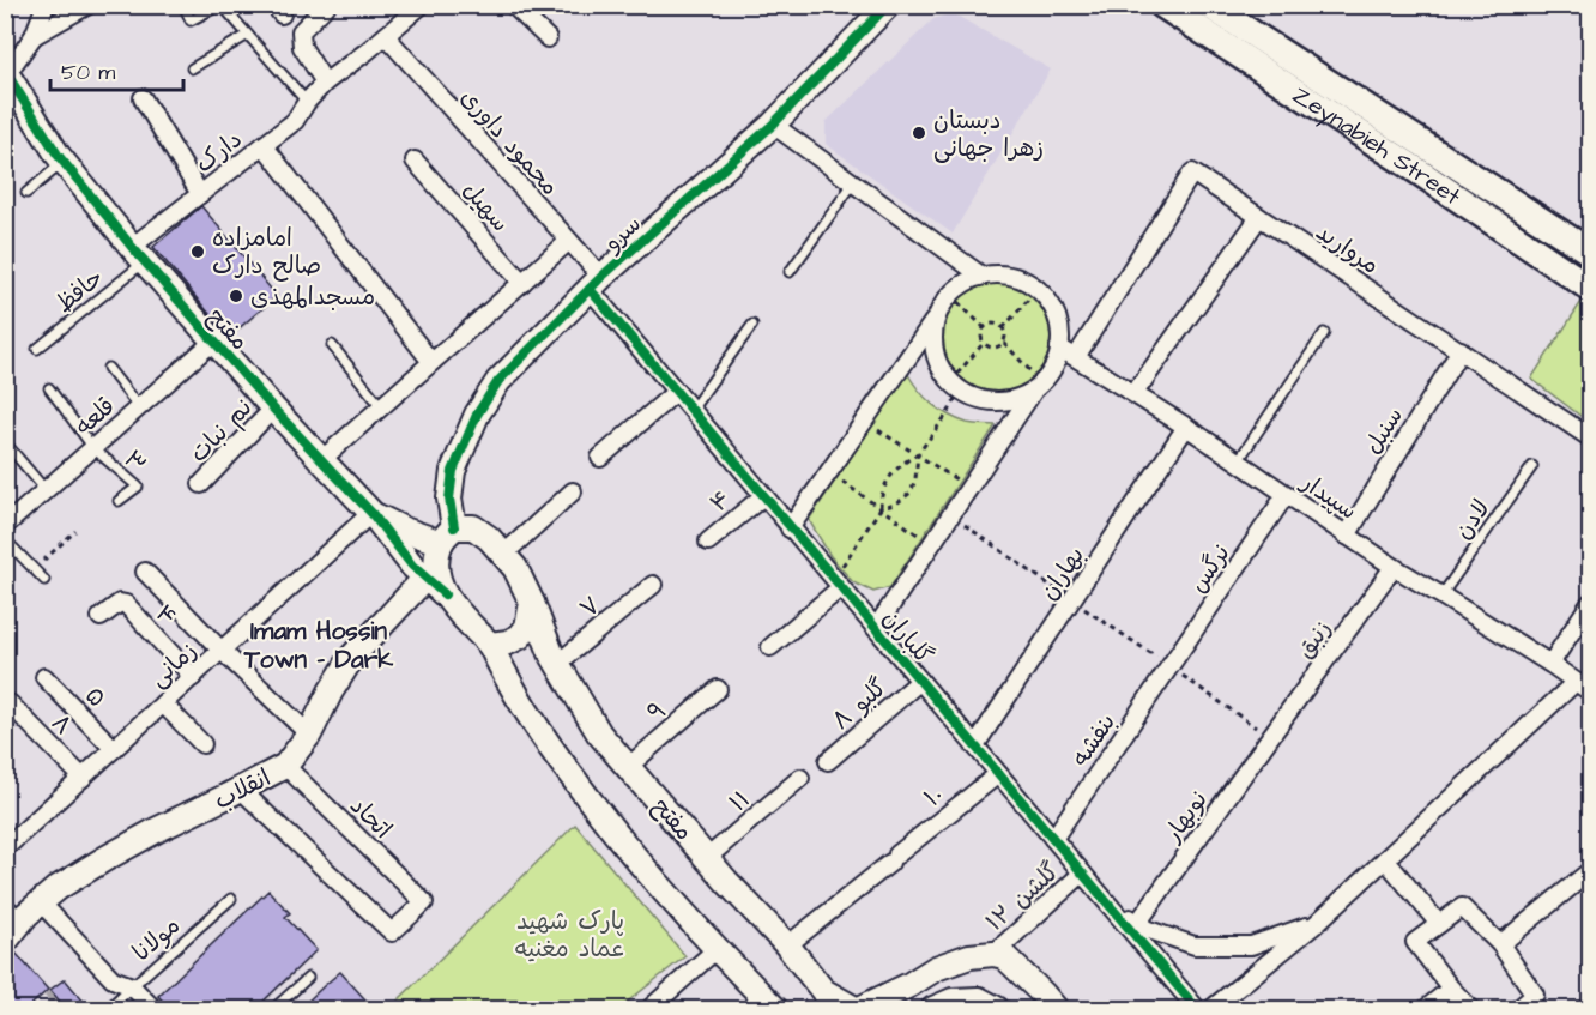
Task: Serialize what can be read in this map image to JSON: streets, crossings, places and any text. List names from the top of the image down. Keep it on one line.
{"streets":{"main road":["Zeynabieh Street"],"street":["محمود داوری","دارک","سهیل","سرو","مروارید","مفتح","قلعه","نم نبات","سنبل","سپیدار","۴","نرگس","بهاران","۷","گلباران","زنبق","زمانی","۵","گلبو ۸","۹","۸","بنفشه","انقلاب","۱۰","۱۱","نوبهار","اتحاد","گلشن ۱۲"],"lane":["حافظ","۳","لادن","مولانا"]},"crossings":[["محمود داوری","دارک"],["محمود داوری","سرو"],["محمود داوری","گلباران"],["دارک","حافظ"],["دارک","مفتح"],["سرو","مفتح"],["سرو","گلباران"],["مروارید","سنبل"],["مروارید","سپیدار"],["حافظ","مفتح"],["مفتح","قلعه"],["مفتح","نم نبات"],["مفتح","۷"],["مفتح","زمانی"],["مفتح","۹"],["مفتح","انقلاب"],["مفتح","۱۰"],["مفتح","۱۱"],["قلعه","۳"],["سنبل","سپیدار"],["سپیدار","لادن"],["سپیدار","نرگس"],["سپیدار","بهاران"],["سپیدار","زنبق"],["۴","گلباران"],["۴","زمانی"],["نرگس","بنفشه"],["بهاران","گلباران"],["گلباران","گلبو ۸"],["گلباران","بنفشه"],["گلباران","۱۰"],["گلباران","گلشن ۱۲"],["زنبق","نوبهار"],["زمانی","۵"],["زمانی","۸"],["انقلاب","اتحاد"]],"districts":["Imam Hossin Town - Dark"],"parks":["پارک شهید عماد مغنیه"],"places":["دبستان زهرا جهانی","امامزاده صالح دارک","مسجدالمهذی"],"scale_bar":"50 m"}
